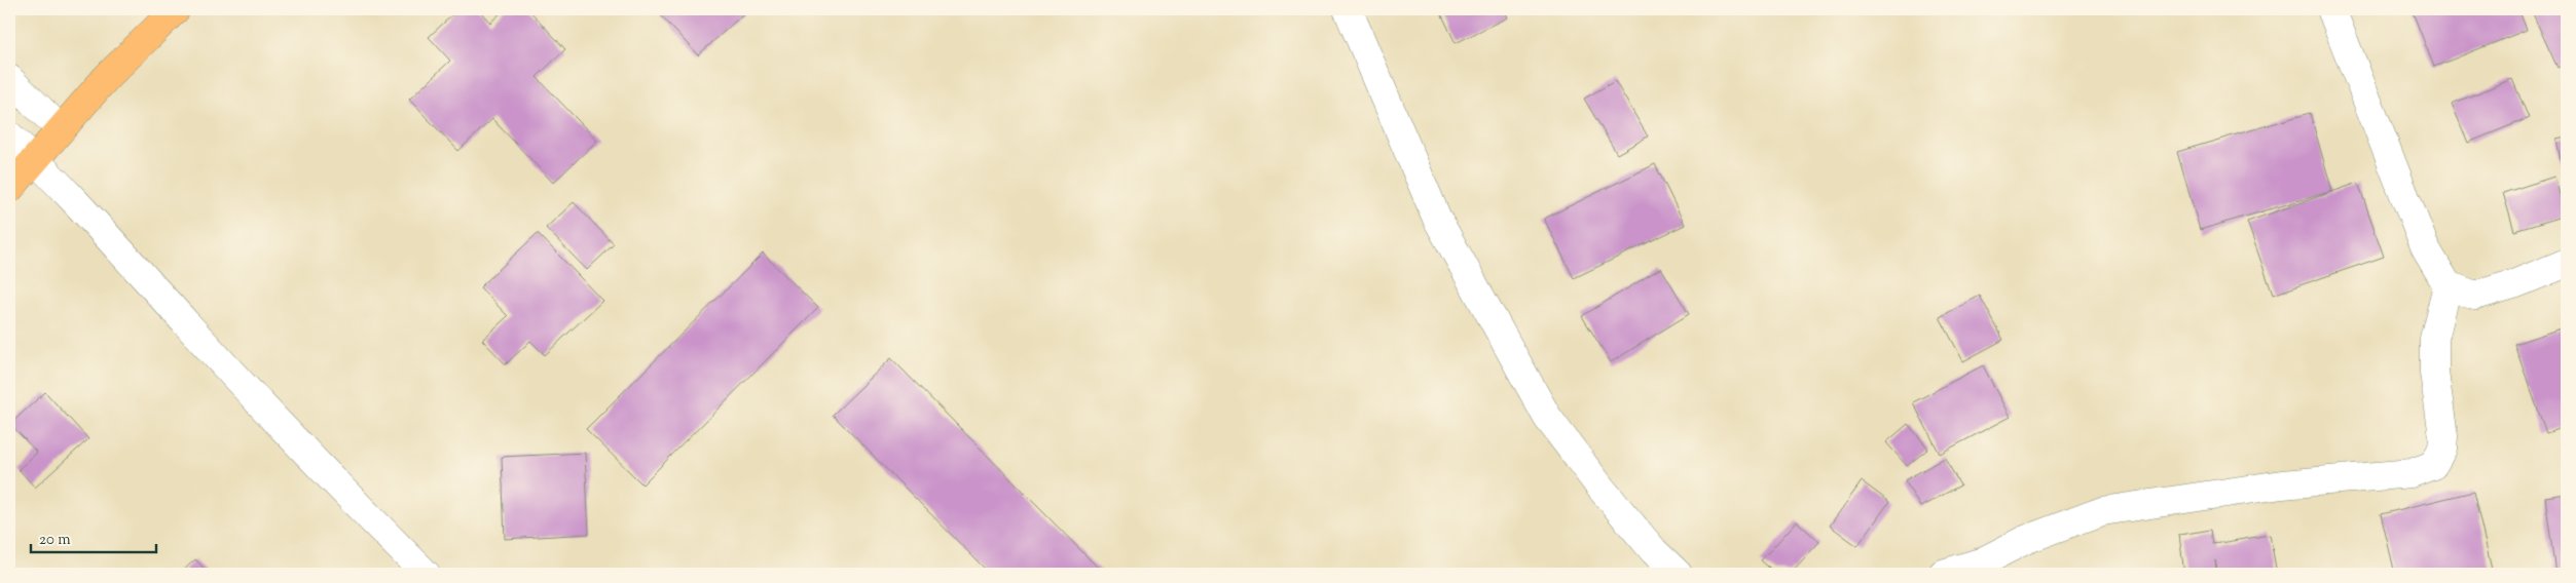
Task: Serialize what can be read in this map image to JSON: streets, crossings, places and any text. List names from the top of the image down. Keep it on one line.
{"scale_bar":"20 m"}
